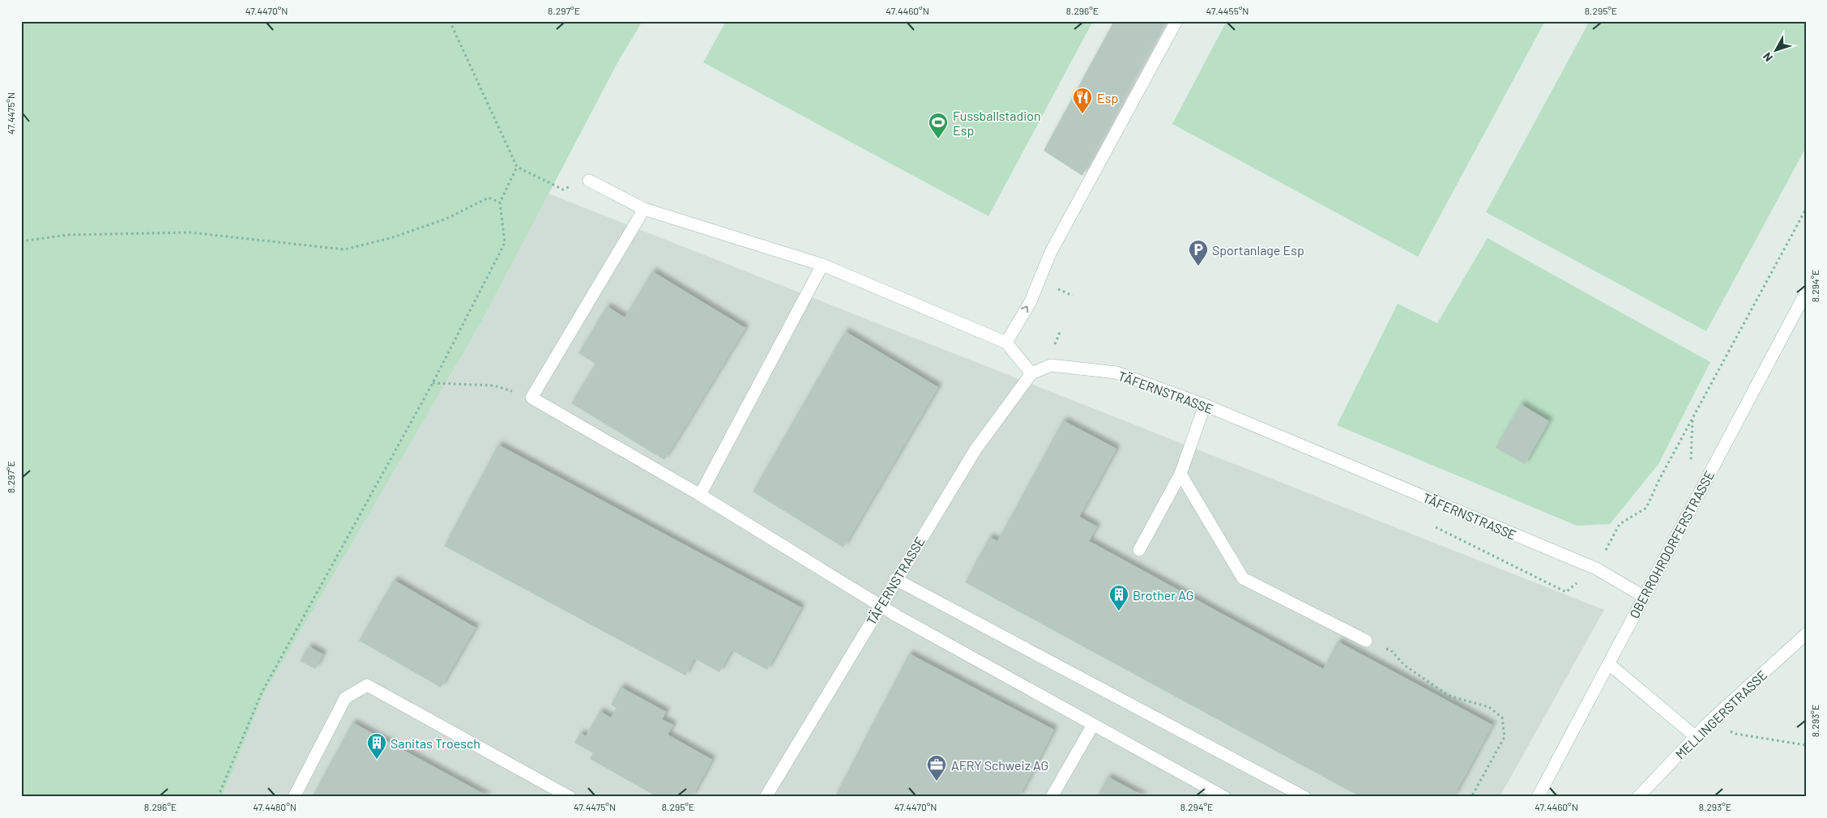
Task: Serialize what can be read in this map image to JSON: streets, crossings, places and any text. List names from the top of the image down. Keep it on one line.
{"streets":{"street":["TÄFERNSTRASSE","OBERROHRDORFERSTRASSE","MELLINGERSTRASSE"]},"crossings":[["TÄFERNSTRASSE","OBERROHRDORFERSTRASSE"]],"places":{"restaurant":["Esp"],"sports":["Fussballstadion Esp"],"parking":["Sportanlage Esp"],"building":["Brother AG","Sanitas Troesch"],"office":["AFRY Schweiz AG"]},"north":"bottom left","coordinates":["47.4470°N","8.297°E","47.4460°N","8.296°E","47.4455°N","8.295°E","47.4475°N","8.294°E","8.293°E","47.4480°N"]}
